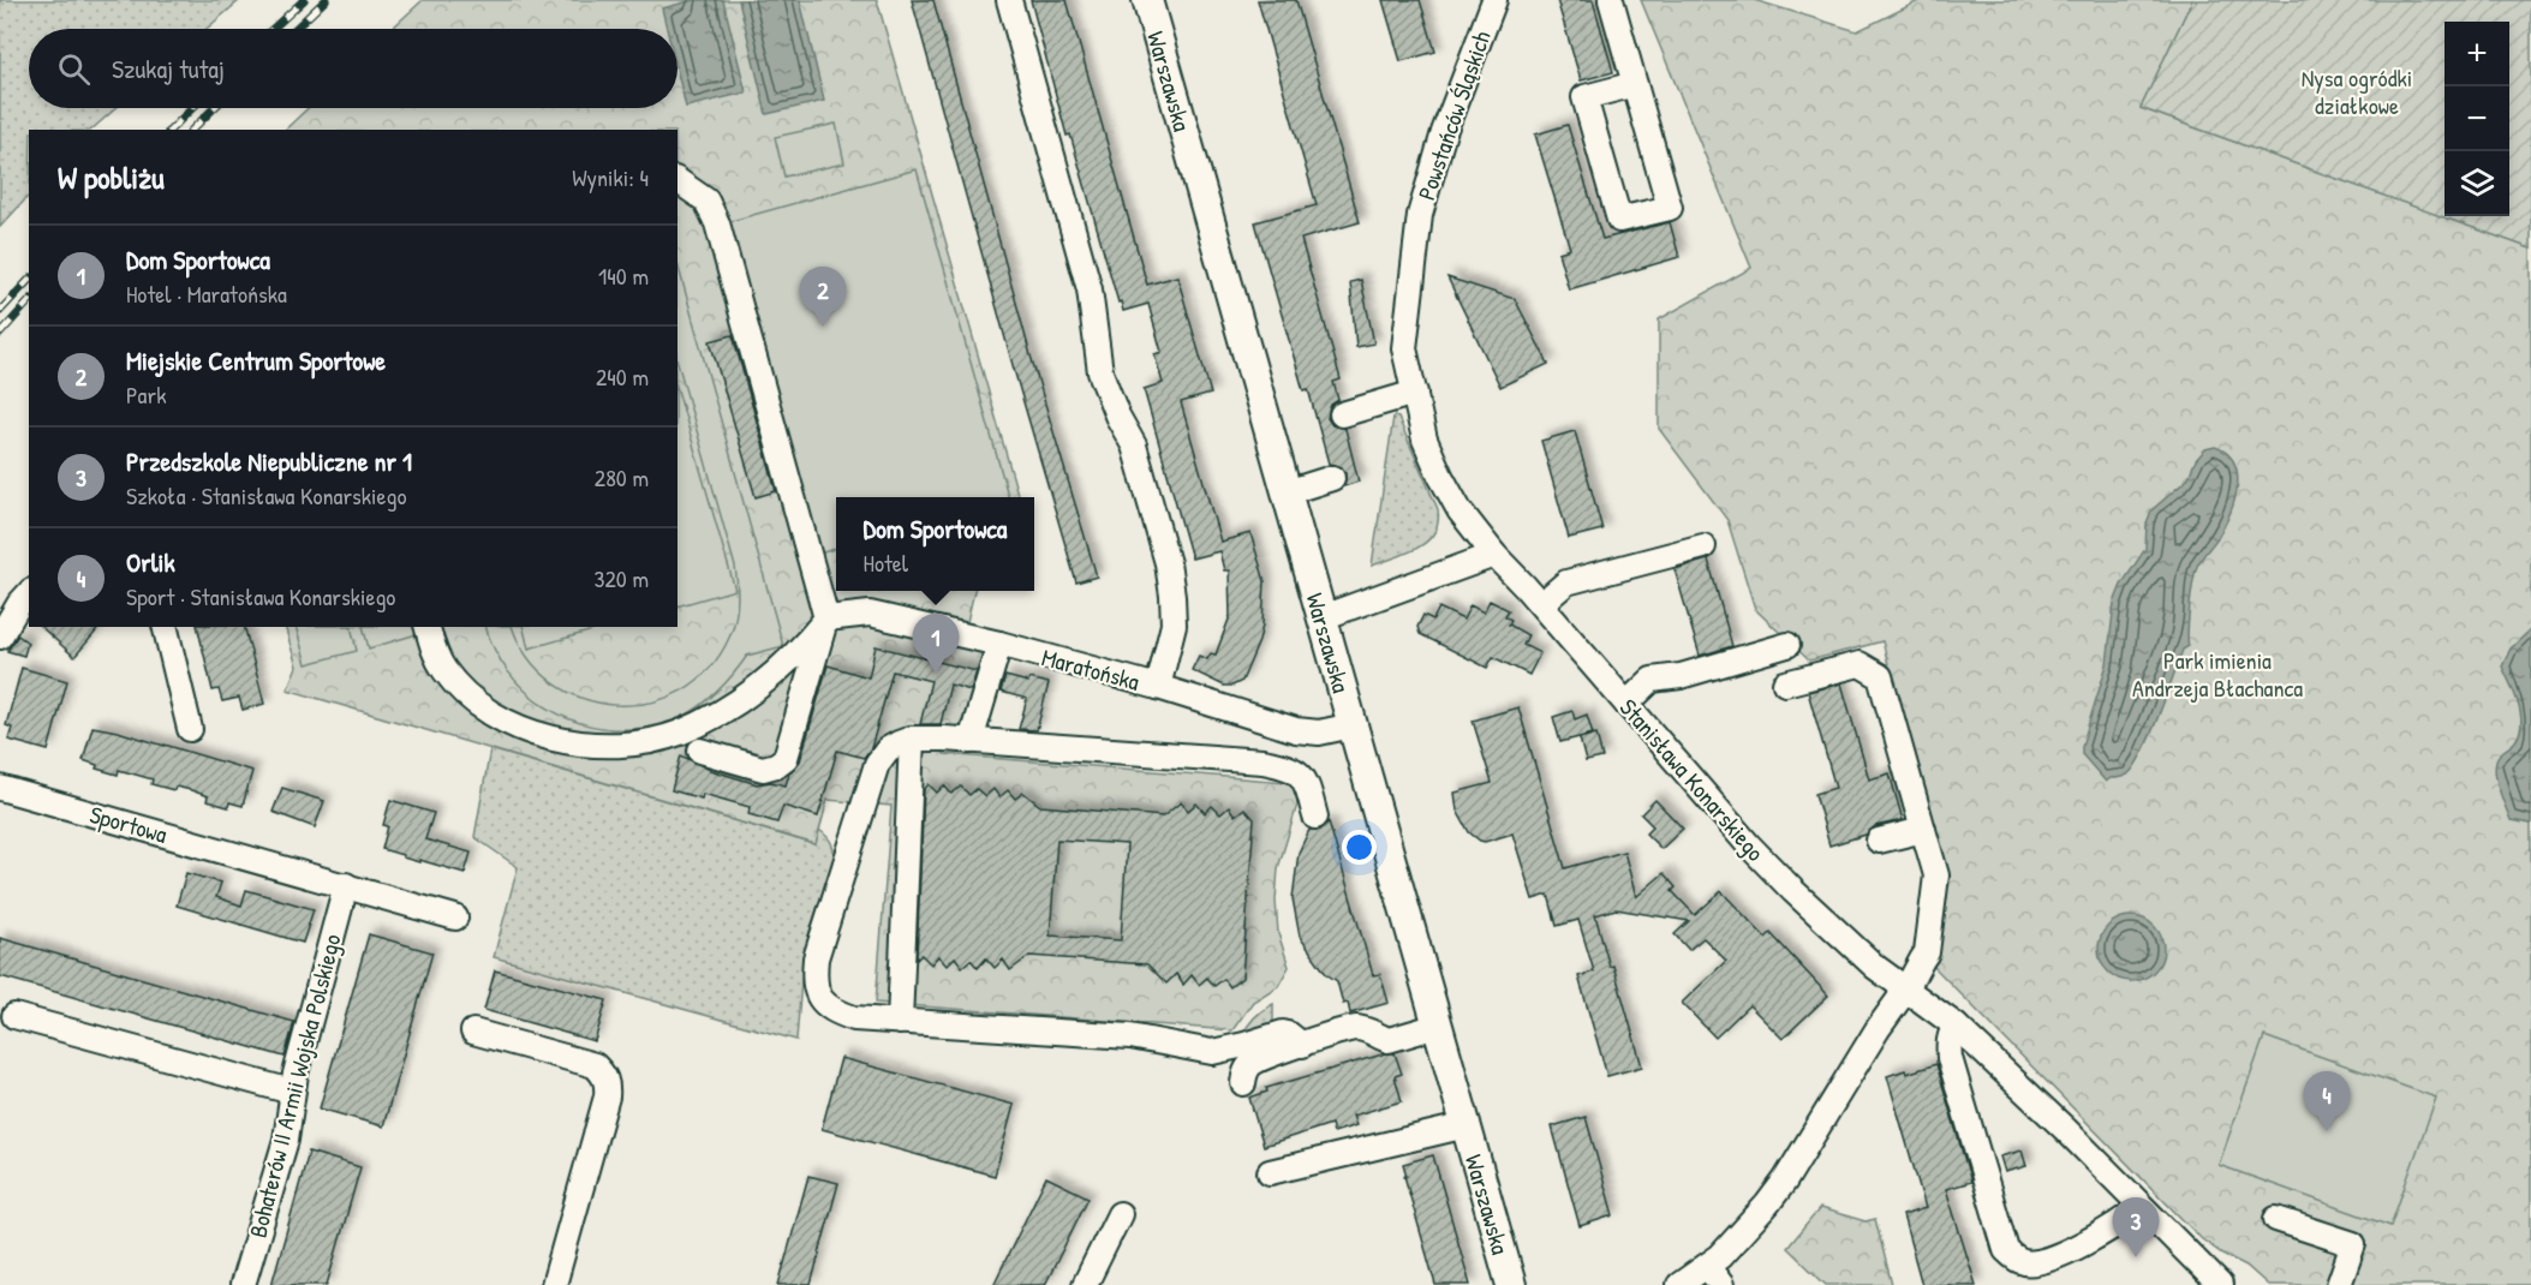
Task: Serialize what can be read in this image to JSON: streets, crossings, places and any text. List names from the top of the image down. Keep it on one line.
{"streets":{"main road":["Warszawska"],"street":["Powstańców Śląskich","Maratońska","Stanisława Konarskiego","Sportowa","Bohaterów II Armii Wojska Polskiego"]},"crossings":[["Warszawska","Maratońska"],["Powstańców Śląskich","Stanisława Konarskiego"],["Sportowa","Bohaterów II Armii Wojska Polskiego"]],"parks":["Nysa ogródki działkowe","Park imienia Andrzeja Błachanca"],"page":{"map_buttons":["+","−"],"search":"Szukaj tutaj","heading":["W pobliżu","Wyniki: 4"],"list":[{"mark":"1","name":"Dom Sportowca","note":"Hotel · Maratońska","value":"140 m"},{"mark":"2","name":"Miejskie Centrum Sportowe","note":"Park","value":"240 m"},{"mark":"3","name":"Przedszkole Niepubliczne nr 1","note":"Szkoła · Stanisława Konarskiego","value":"280 m"},{"mark":"4","name":"Orlik","note":"Sport · Stanisława Konarskiego","value":"320 m"}],"pins":["2","1","4","3"],"popup":["Dom Sportowca","Hotel"]}}
